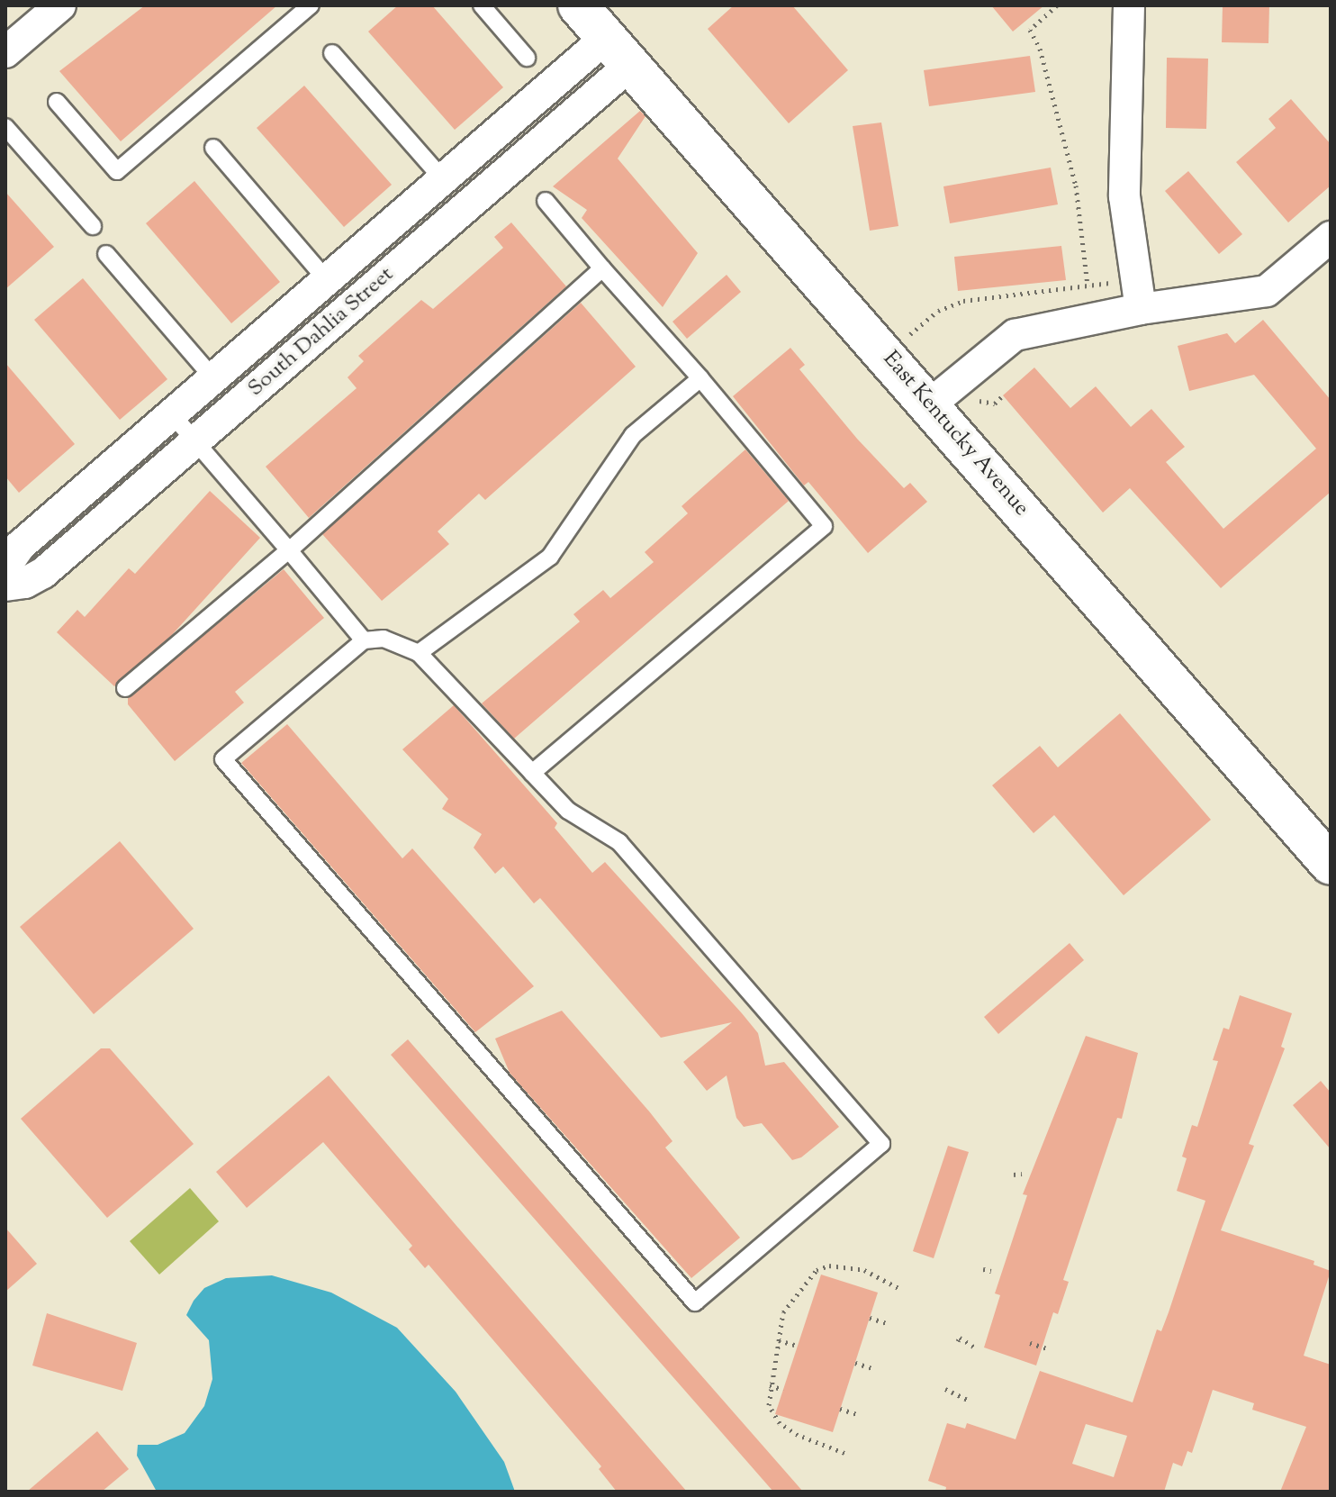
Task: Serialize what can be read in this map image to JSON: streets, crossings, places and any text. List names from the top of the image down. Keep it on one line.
{"streets":{"street":["South Dahlia Street","East Kentucky Avenue"]},"crossings":[["South Dahlia Street","East Kentucky Avenue"]]}
